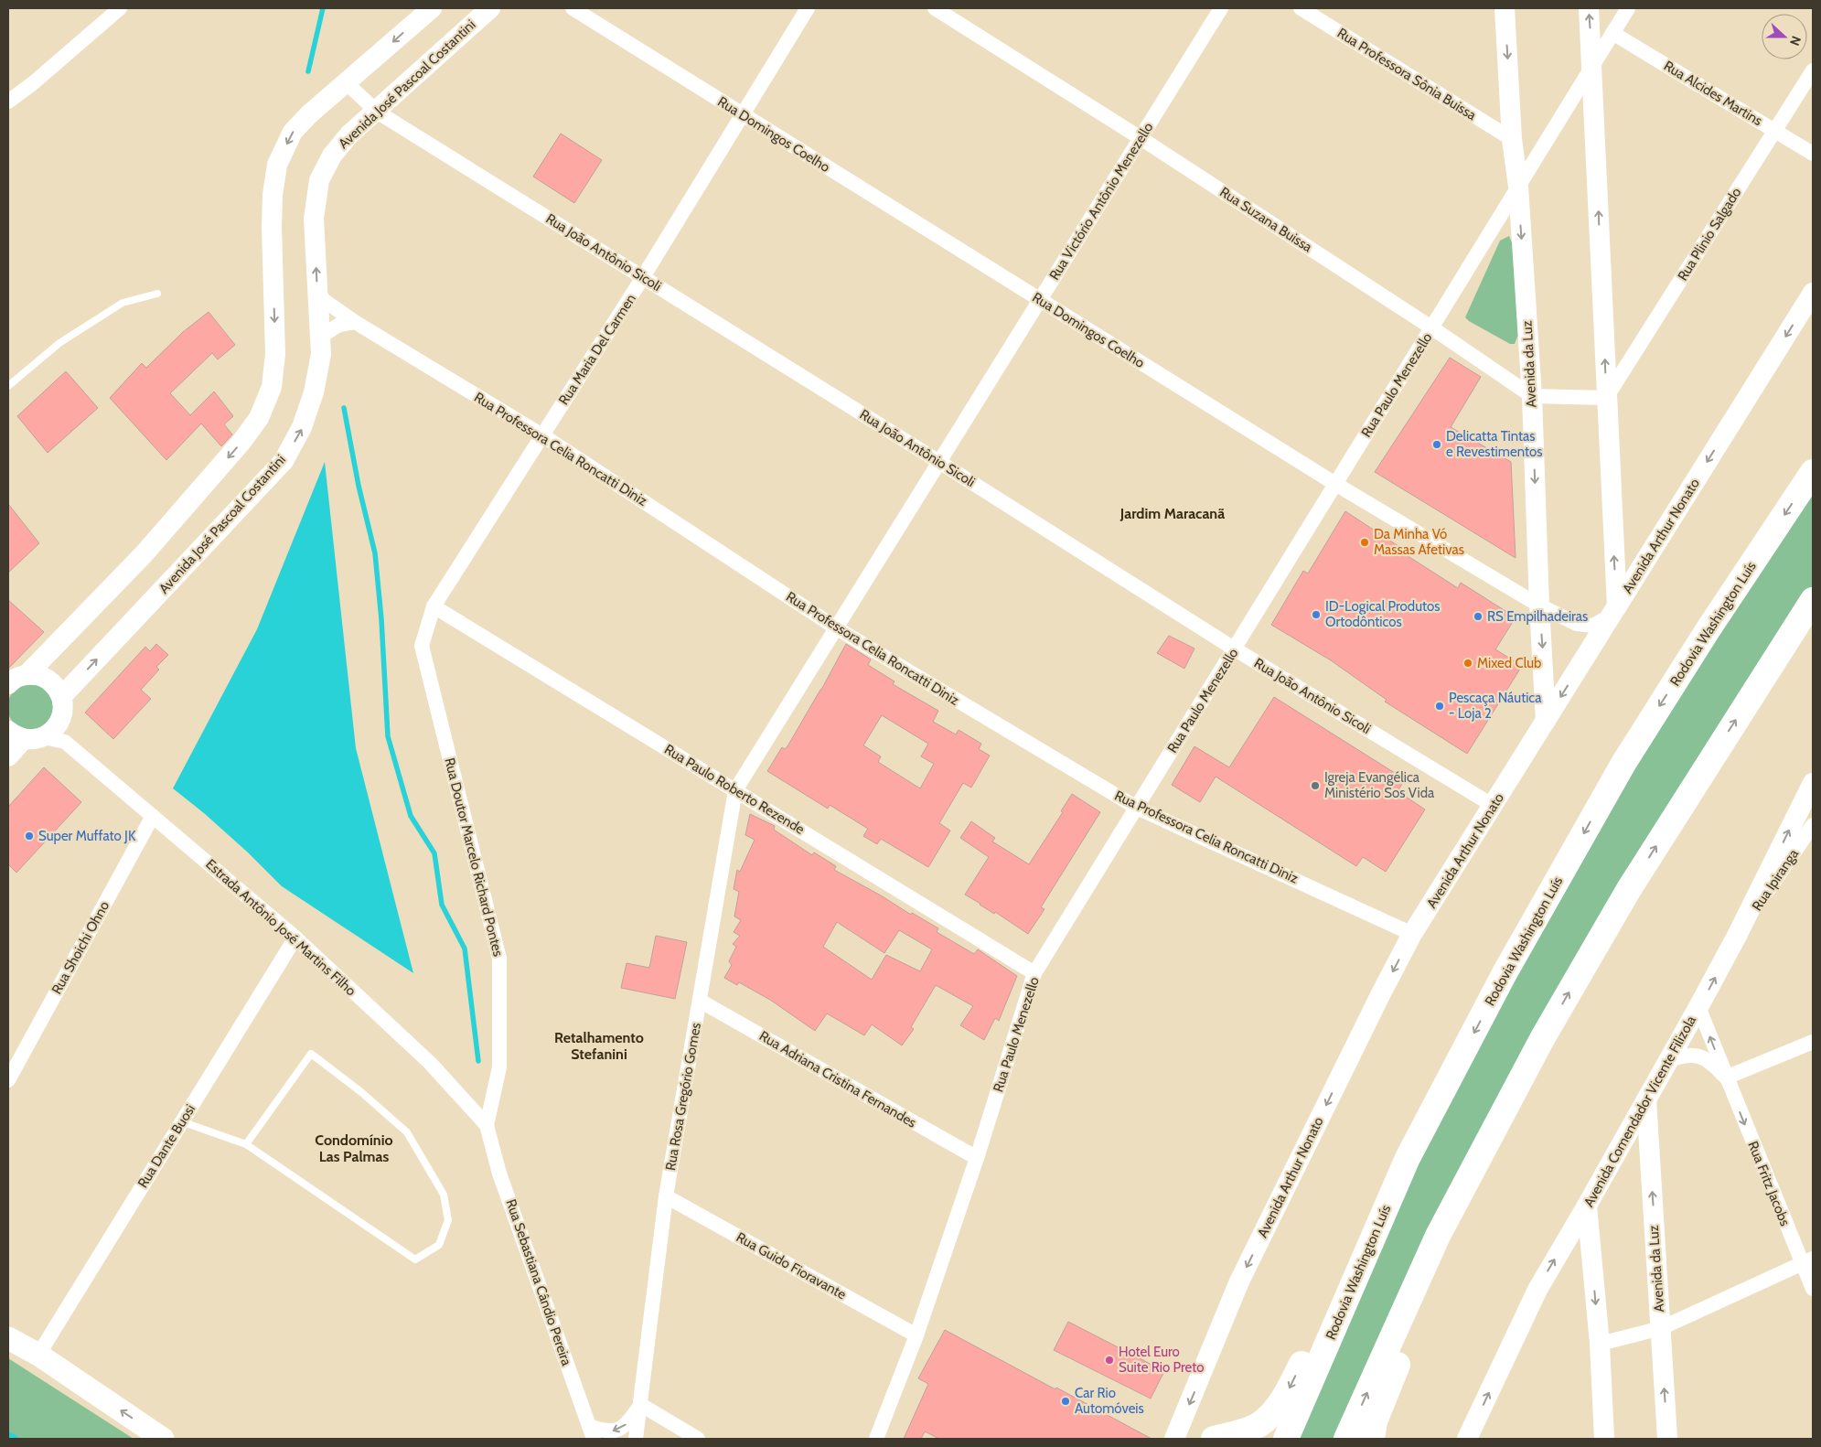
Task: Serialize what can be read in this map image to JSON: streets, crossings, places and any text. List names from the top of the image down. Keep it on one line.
{"streets":{"highway":["Rodovia Washington Luís"],"main road":["Avenida José Pascoal Costantini","Avenida da Luz","Avenida Arthur Nonato","Avenida Comendador Vicente Filizola"],"street":["Rua Professora Sônia Buissa","Rua Alcides Martins","Rua Domingos Coelho","Rua Victório Antônio Menezello","Rua Suzana Buissa","Rua Plinio Salgado","Rua João Antônio Sicoli","Rua Maria Del Carmen","Rua Paulo Menezello","Rua Professora Celia Roncatti Diniz","Rua Paulo Roberto Rezende","Rua Doutor Marcelo Richard Pontes","Rua Ipiranga","Estrada Antônio José Martins Filho","Rua Shoichi Ohno","Rua Adriana Cristina Fernandes","Rua Rosa Gregório Gomes","Rua Dante Buosi","Rua Fritz Jacobs","Rua Guido Fioravante","Rua Sebastiana Cândio Pereira"]},"crossings":[["Rua Professora Sônia Buissa","Avenida da Luz"],["Avenida José Pascoal Costantini","Rua João Antônio Sicoli"],["Avenida José Pascoal Costantini","Rua Professora Celia Roncatti Diniz"],["Rua Alcides Martins","Rua Plinio Salgado"],["Rua Alcides Martins","Rua Paulo Menezello"],["Rua Domingos Coelho","Rua Victório Antônio Menezello"],["Rua Domingos Coelho","Rua Maria Del Carmen"],["Rua Domingos Coelho","Avenida da Luz"],["Rua Domingos Coelho","Rua Paulo Menezello"],["Rua Domingos Coelho","Avenida Arthur Nonato"],["Rua Victório Antônio Menezello","Rua Suzana Buissa"],["Rua Victório Antônio Menezello","Rua João Antônio Sicoli"],["Rua Victório Antônio Menezello","Rua Professora Celia Roncatti Diniz"],["Rua Victório Antônio Menezello","Rua Paulo Roberto Rezende"],["Rua Victório Antônio Menezello","Rua Rosa Gregório Gomes"],["Rua Suzana Buissa","Avenida da Luz"],["Rua Suzana Buissa","Rua Paulo Menezello"],["Rua João Antônio Sicoli","Rua Maria Del Carmen"],["Rua João Antônio Sicoli","Rua Paulo Menezello"],["Rua João Antônio Sicoli","Avenida Arthur Nonato"],["Rua Maria Del Carmen","Rua Professora Celia Roncatti Diniz"],["Rua Maria Del Carmen","Rua Paulo Roberto Rezende"],["Rua Maria Del Carmen","Rua Doutor Marcelo Richard Pontes"],["Avenida da Luz","Rua Paulo Menezello"],["Avenida da Luz","Avenida Arthur Nonato"],["Avenida da Luz","Avenida Comendador Vicente Filizola"],["Rua Paulo Menezello","Rua Professora Celia Roncatti Diniz"],["Rua Paulo Menezello","Rua Paulo Roberto Rezende"],["Rua Paulo Menezello","Rua Adriana Cristina Fernandes"],["Rua Paulo Menezello","Rua Guido Fioravante"],["Rua Professora Celia Roncatti Diniz","Avenida Arthur Nonato"],["Rua Paulo Roberto Rezende","Rua Rosa Gregório Gomes"],["Rua Doutor Marcelo Richard Pontes","Estrada Antônio José Martins Filho"],["Rua Doutor Marcelo Richard Pontes","Rua Sebastiana Cândio Pereira"],["Rua Ipiranga","Avenida Comendador Vicente Filizola"],["Estrada Antônio José Martins Filho","Rua Shoichi Ohno"],["Estrada Antônio José Martins Filho","Rua Dante Buosi"],["Estrada Antônio José Martins Filho","Rua Sebastiana Cândio Pereira"],["Rua Adriana Cristina Fernandes","Rua Rosa Gregório Gomes"],["Rua Rosa Gregório Gomes","Rua Guido Fioravante"],["Rua Rosa Gregório Gomes","Rua Sebastiana Cândio Pereira"],["Avenida Comendador Vicente Filizola","Rua Fritz Jacobs"]],"one_way":["Avenida Arthur Nonato","Avenida Comendador Vicente Filizola"],"districts":["Jardim Maracanã","Retalhamento Stefanini","Condomínio Las Palmas"],"places":["Delicatta Tintas e Revestimentos","Da Minha Vó Massas Afetivas","ID-Logical Produtos Ortodônticos","RS Empilhadeiras","Mixed Club","Pescaça Náutica - Loja 2","Igreja Evangélica Ministério Sos Vida","Super Muffato JK","Hotel Euro Suite Rio Preto","Car Rio Automóveis"],"north":"right"}
